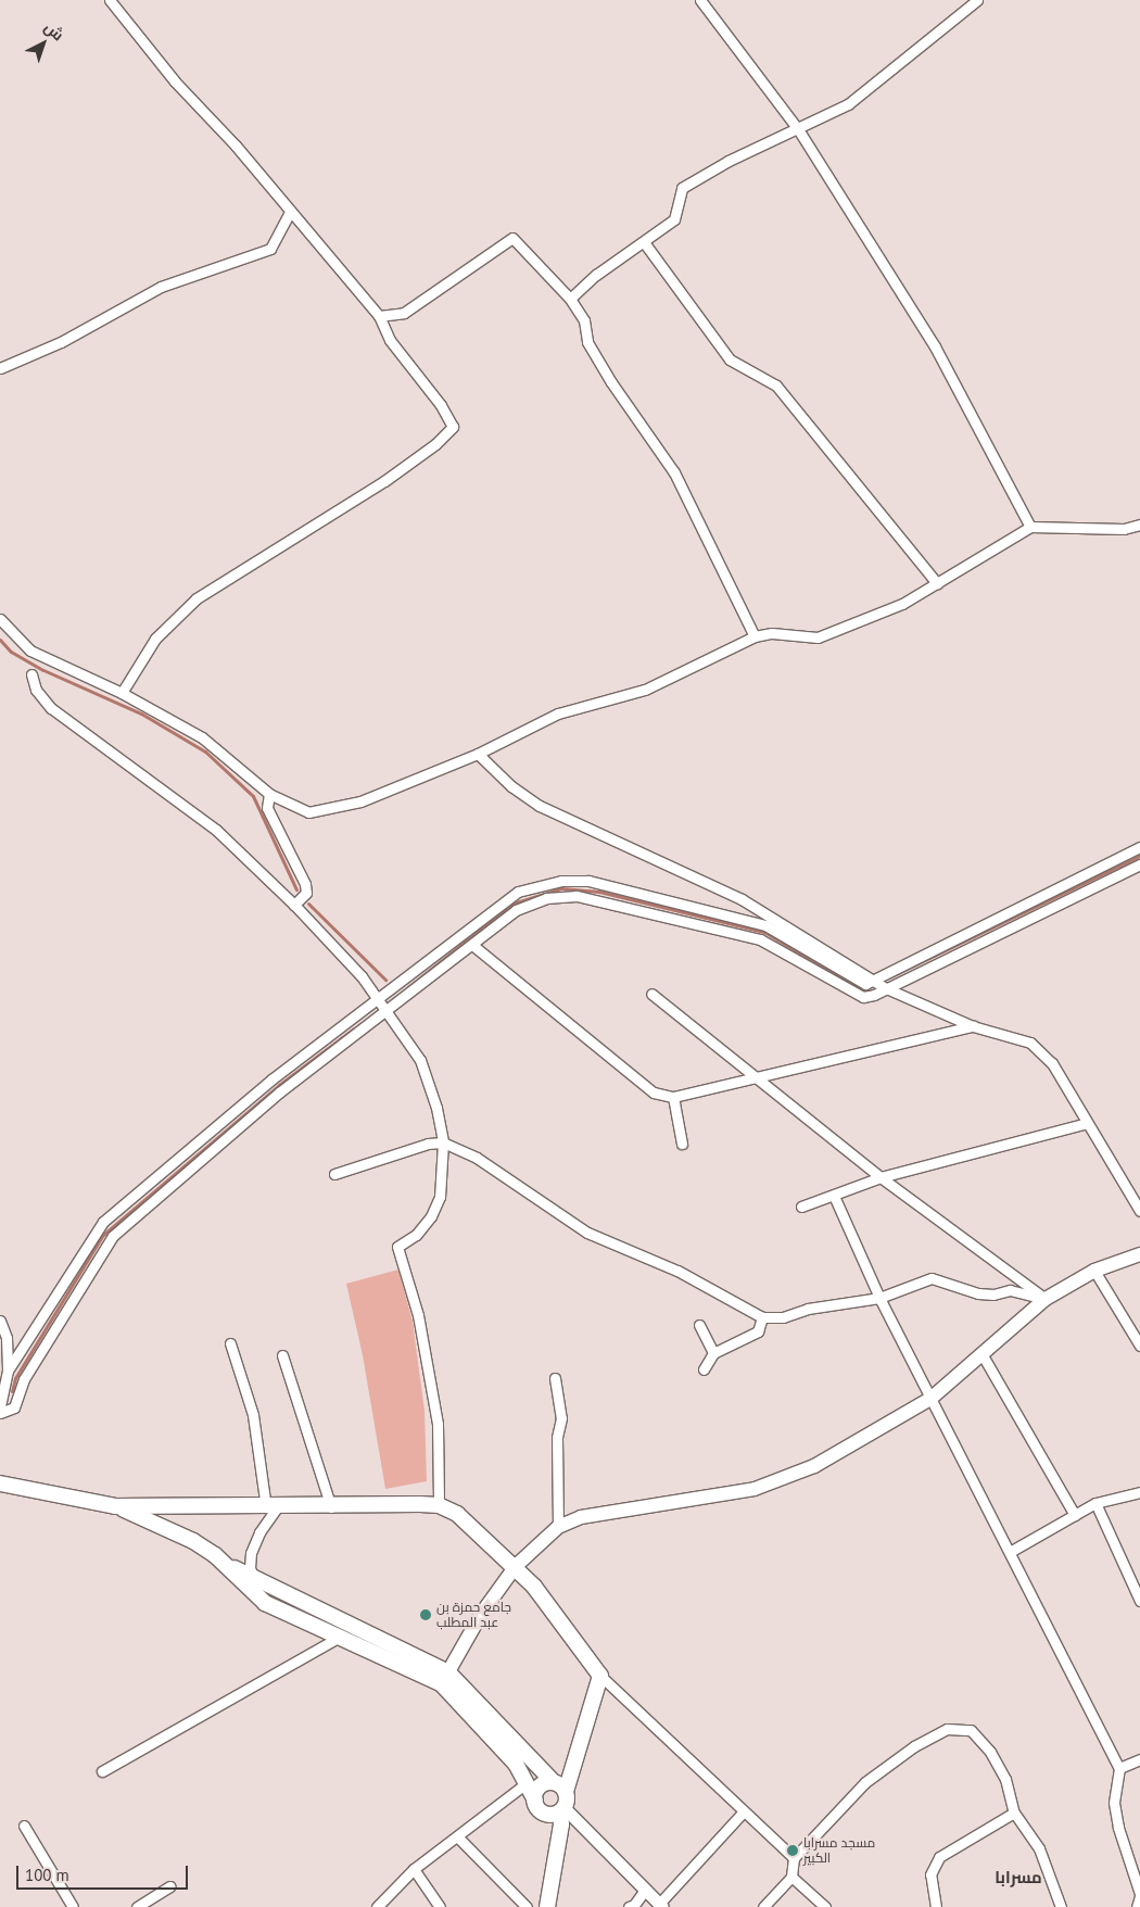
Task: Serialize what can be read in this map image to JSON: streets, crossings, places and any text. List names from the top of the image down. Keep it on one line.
{"districts":["مسرابا"],"places":["جامع حمزة بن عبد المطلب","مسجد مسرابا الكبير"],"scale_bar":"100 m","north":"top right"}
